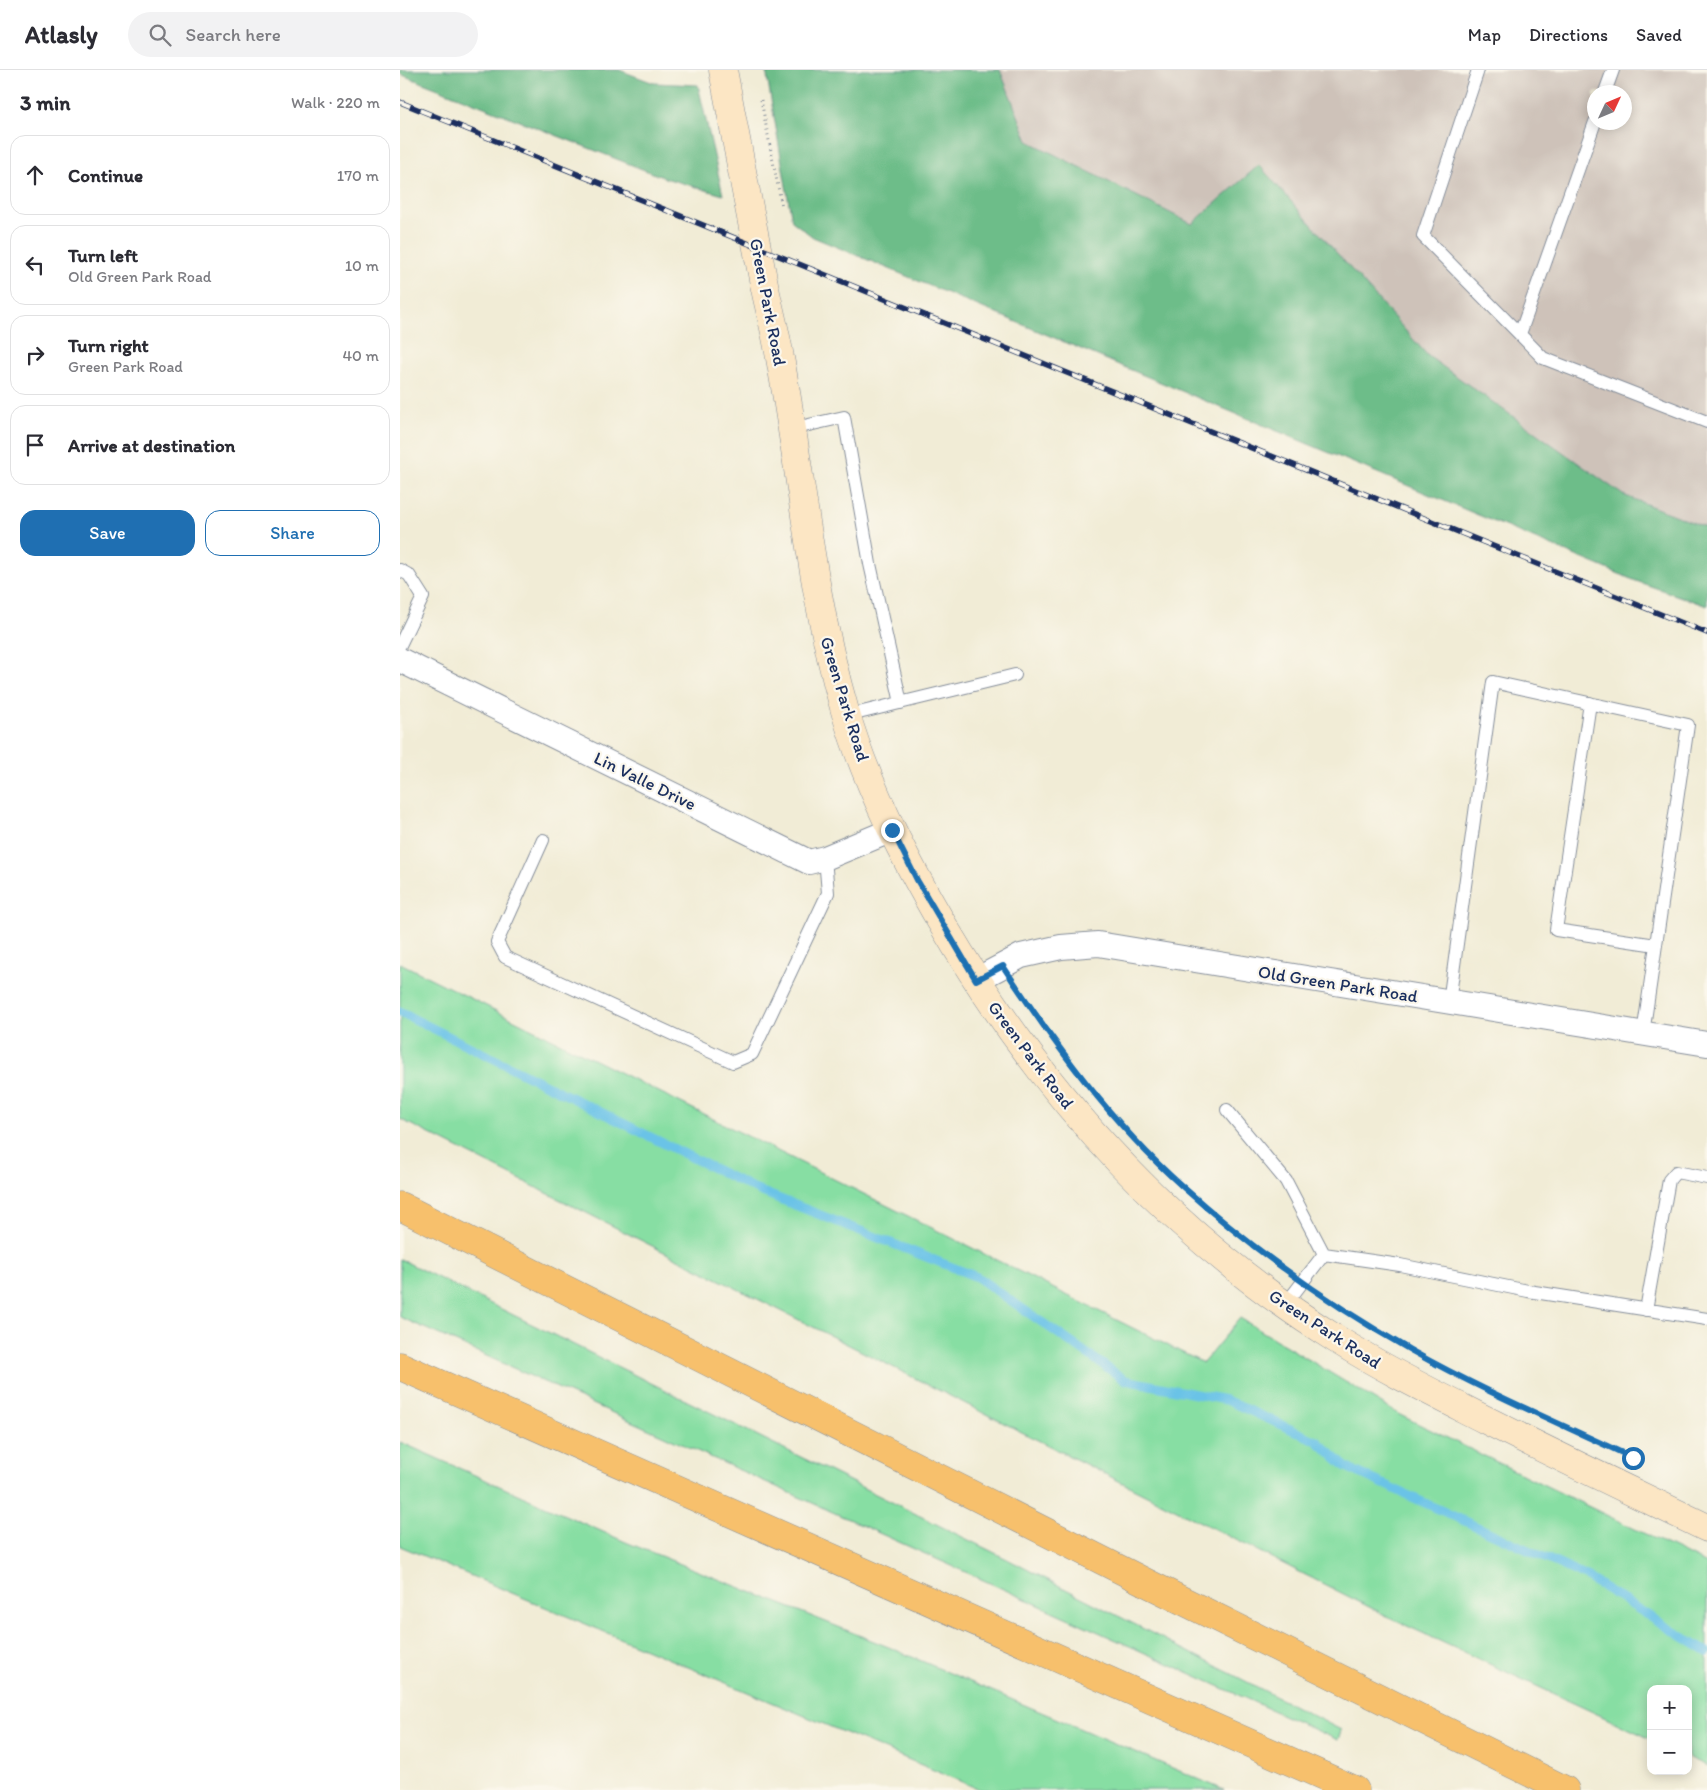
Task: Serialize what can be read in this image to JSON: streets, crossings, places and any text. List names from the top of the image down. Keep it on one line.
{"streets":{"street":["Green Park Road","Lin Valle Drive","Old Green Park Road"]},"crossings":[["Green Park Road","Lin Valle Drive"],["Green Park Road","Old Green Park Road"]],"north":"top right","page":{"header":"Atlasly","search":"Search here","nav":["Map","Directions","Saved"],"heading":["3 min","Walk · 220 m"],"list":[["Continue","170 m"],["Turn left","Old Green Park Road","10 m"],["Turn right","Green Park Road","40 m"],"Arrive at destination"],"buttons":["Save","Share"],"map_buttons":["+","−"]}}
